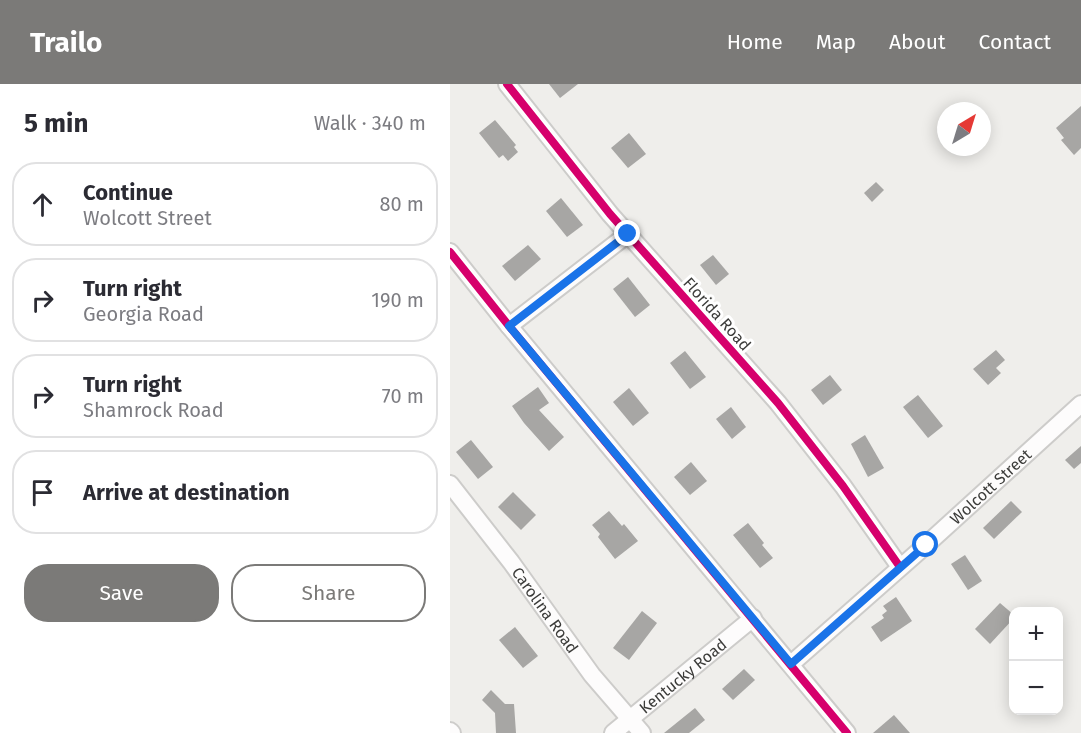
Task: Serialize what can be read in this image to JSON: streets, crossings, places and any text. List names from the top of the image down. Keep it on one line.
{"streets":{"street":["Florida Road","Wolcott Street","Carolina Road","Kentucky Road"]},"crossings":[["Florida Road","Wolcott Street"],["Carolina Road","Kentucky Road"]],"north":"top right","page":{"header":"Trailo","nav":["Home","Map","About","Contact"],"heading":["5 min","Walk · 340 m"],"list":[["Continue","Wolcott Street","80 m"],["Turn right","Georgia Road","190 m"],["Turn right","Shamrock Road","70 m"],"Arrive at destination"],"buttons":["Save","Share"],"map_buttons":["+","−"]}}
